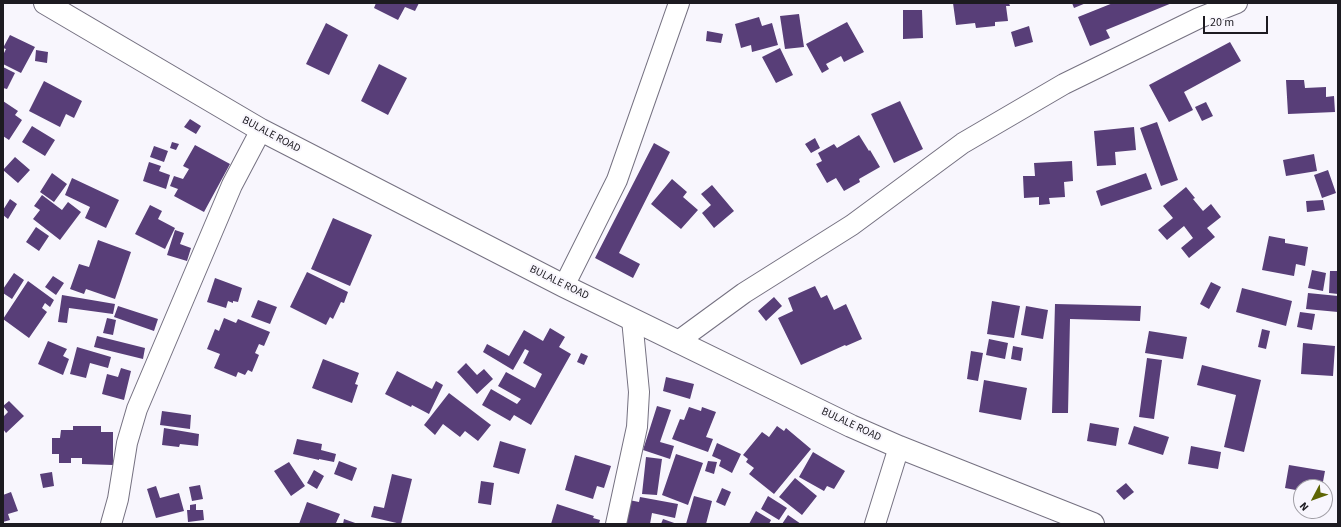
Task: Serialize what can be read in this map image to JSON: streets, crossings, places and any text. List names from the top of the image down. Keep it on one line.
{"streets":{"street":["BULALE ROAD"]},"scale_bar":"20 m","north":"bottom left"}
